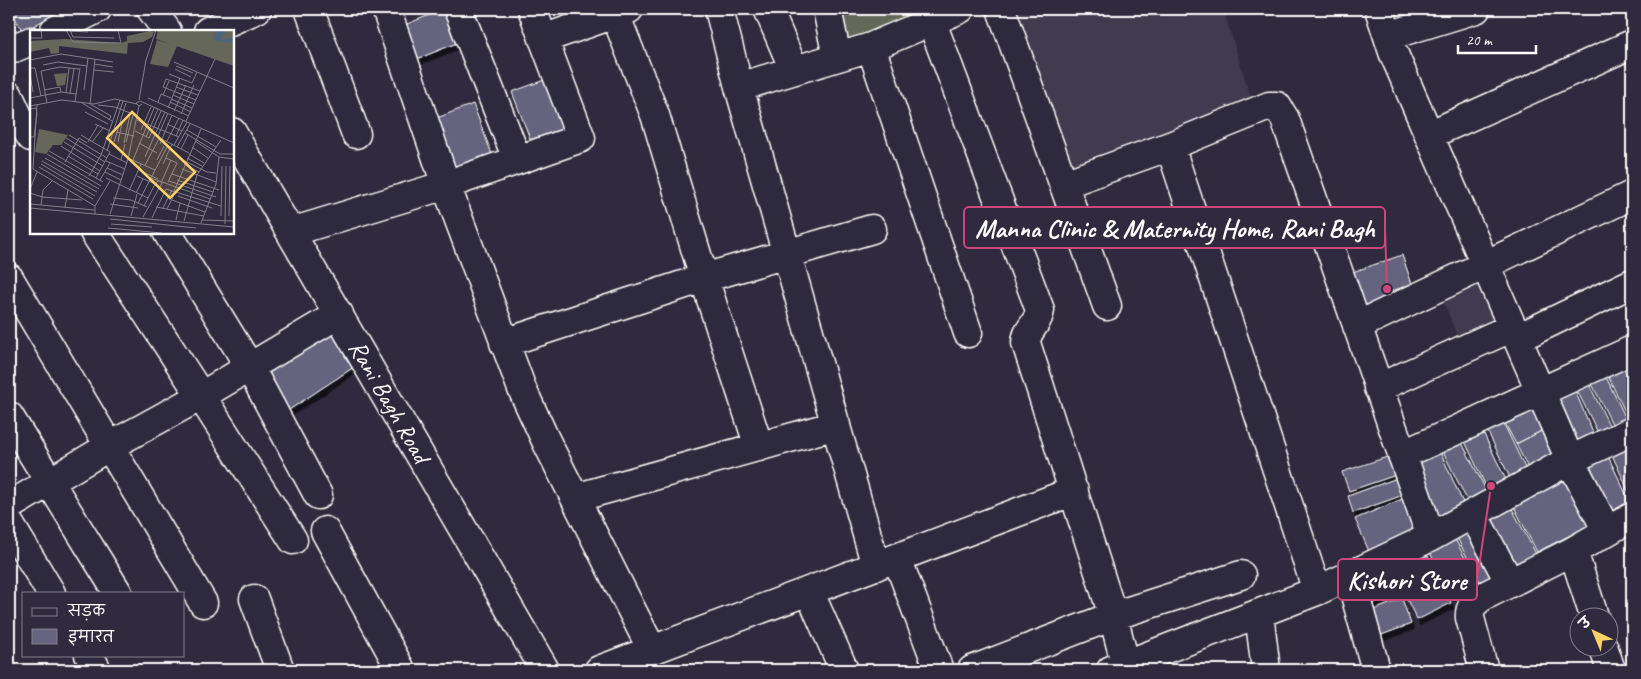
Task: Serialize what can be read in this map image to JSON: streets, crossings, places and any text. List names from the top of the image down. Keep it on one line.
{"streets":{"street":["Rani Bagh Road"]},"places":["Manna Clinic & Maternity Home, Rani Bagh","Kishori Store"],"legend":["सड़क","इमारत"],"scale_bar":"20 m","north":"top left"}
